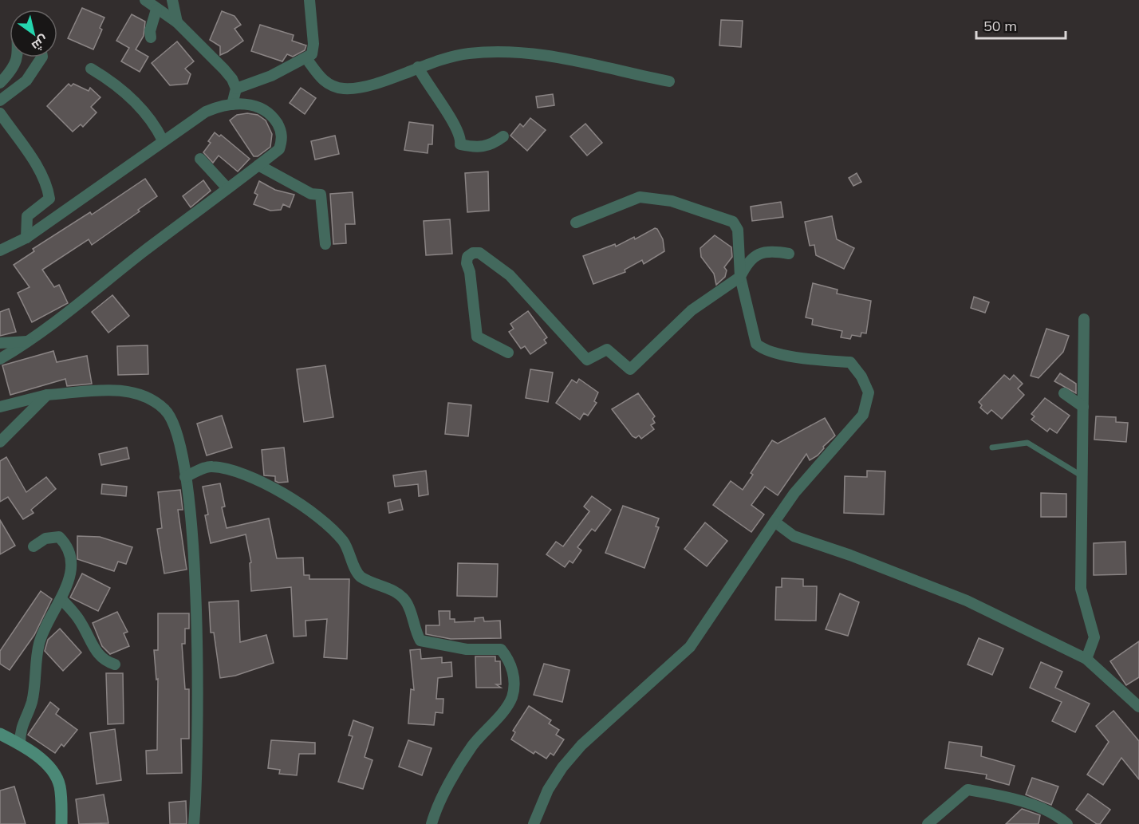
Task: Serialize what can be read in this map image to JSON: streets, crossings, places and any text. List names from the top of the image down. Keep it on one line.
{"scale_bar":"50 m","north":"bottom right"}
